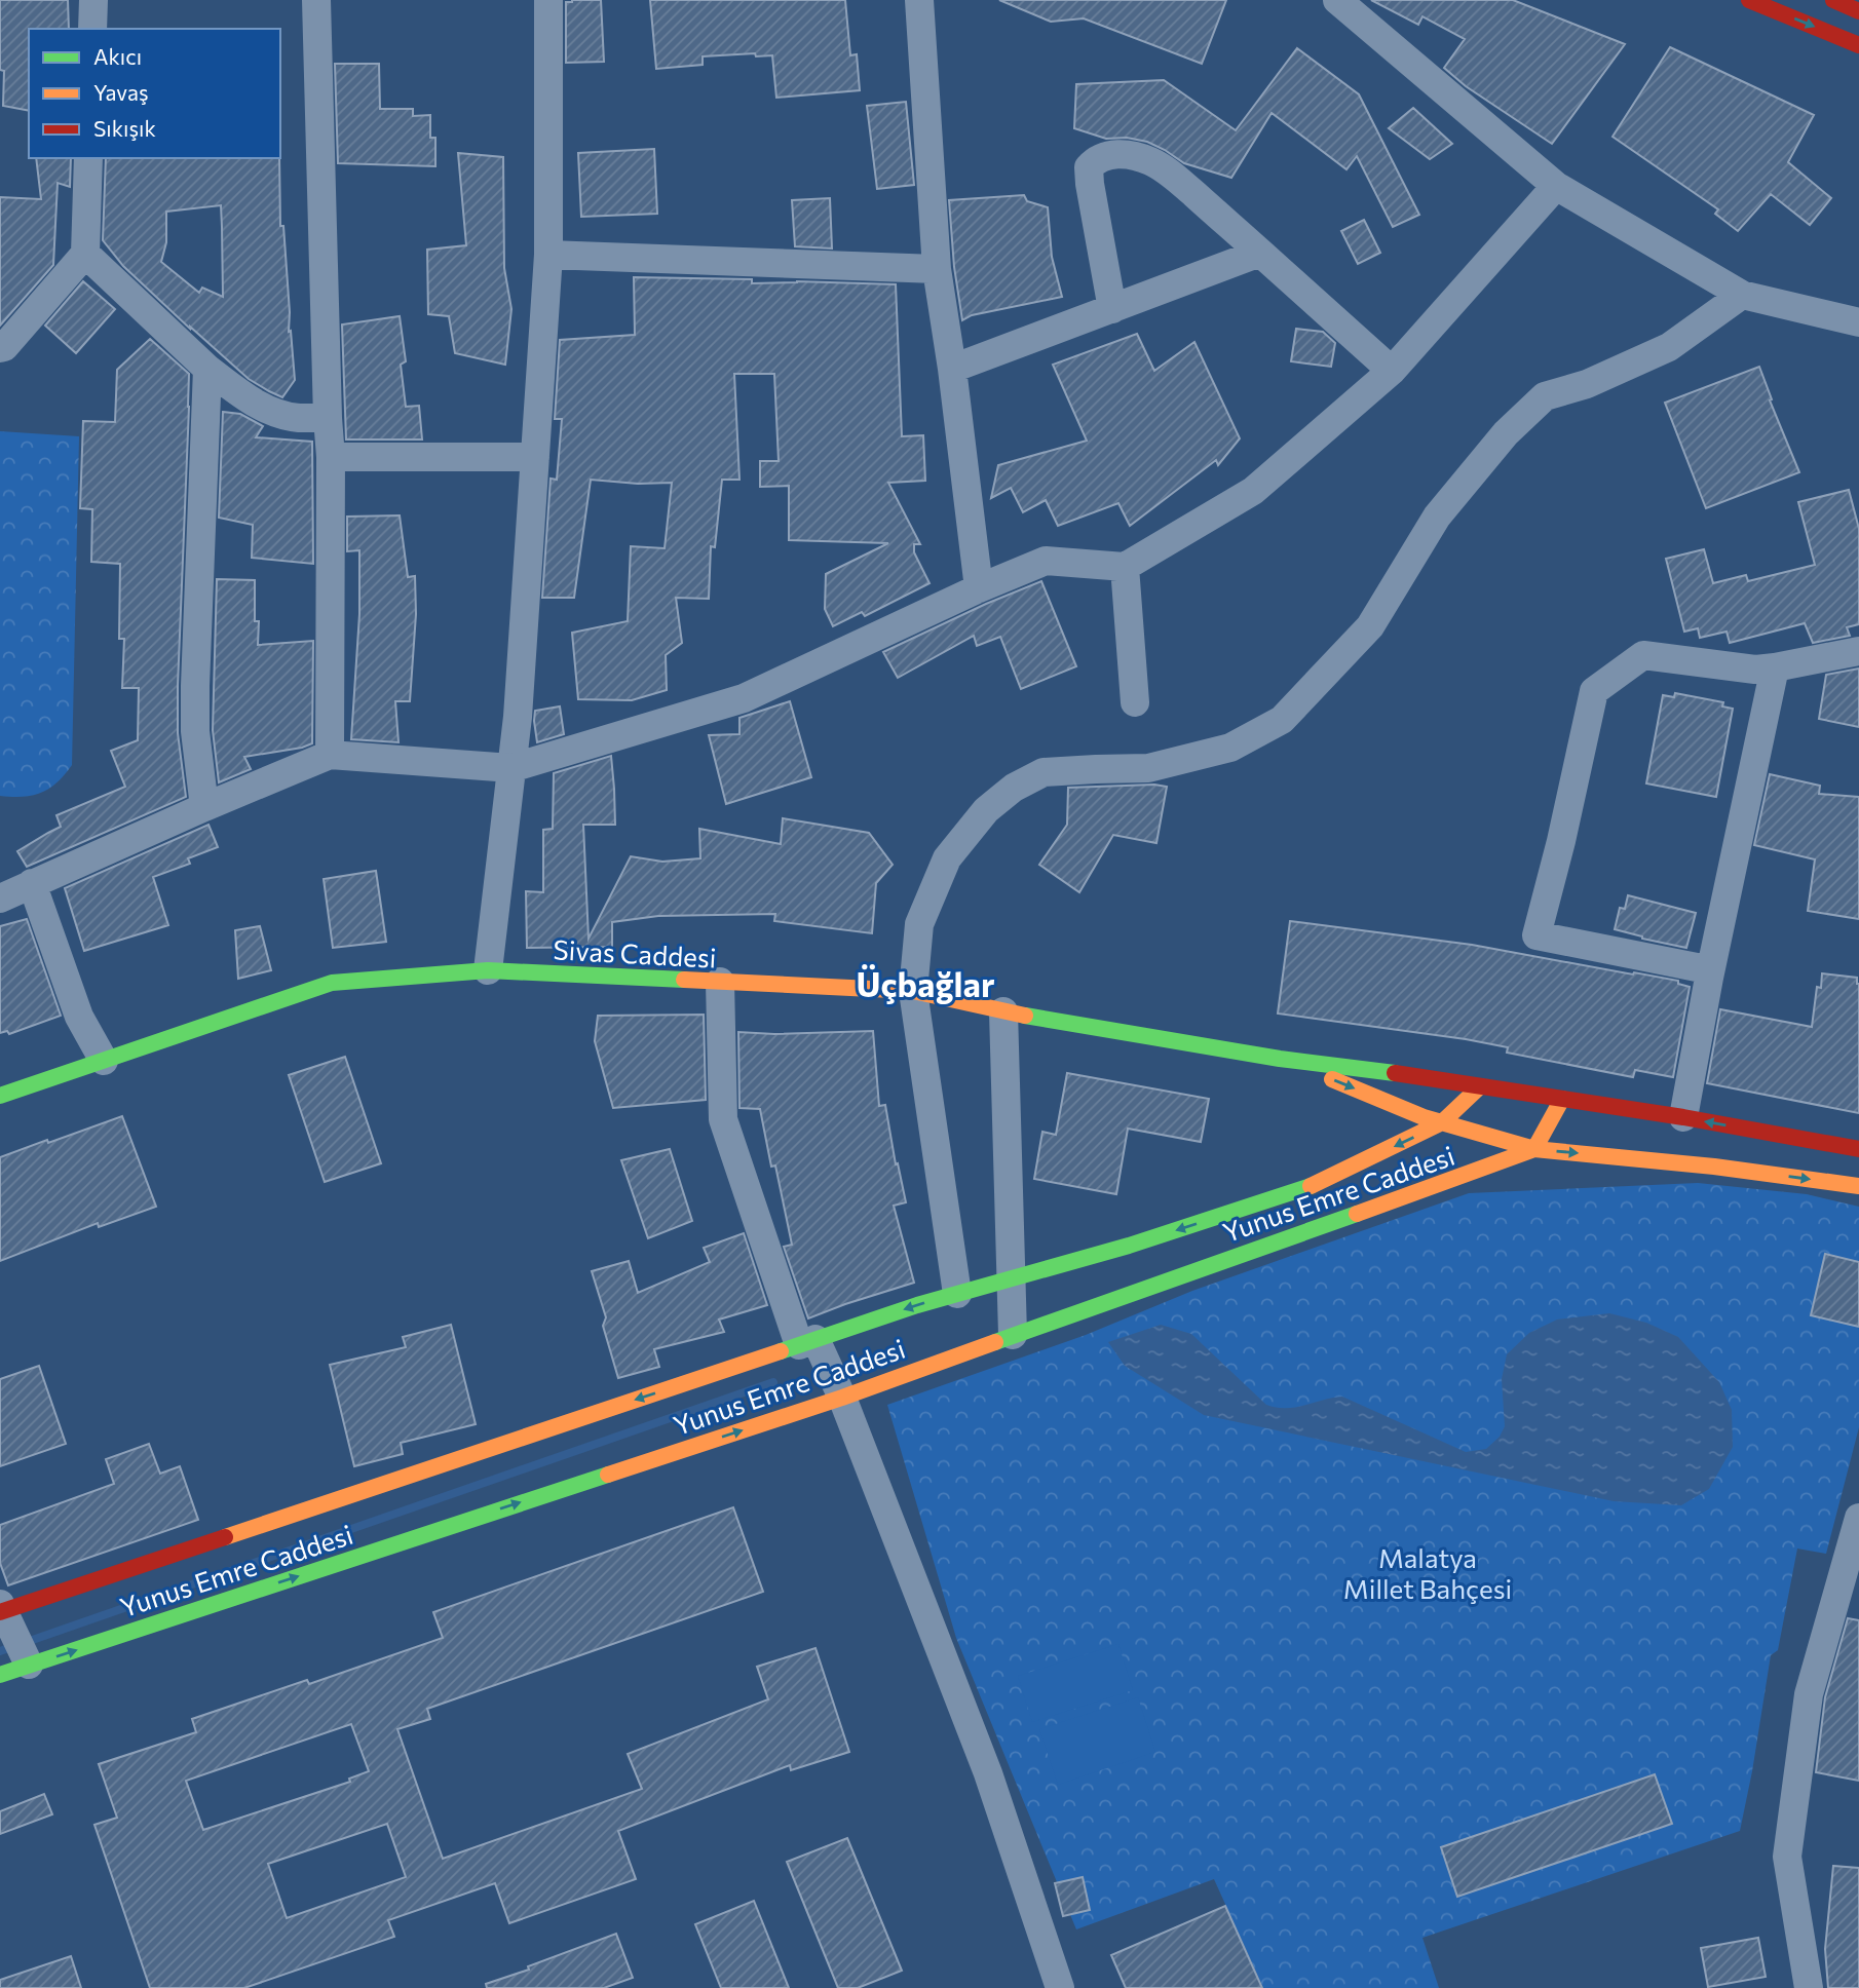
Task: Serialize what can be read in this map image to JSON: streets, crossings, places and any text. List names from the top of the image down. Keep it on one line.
{"streets":{"main road":["Sivas Caddesi","Yunus Emre Caddesi"]},"districts":["Üçbağlar"],"parks":["Malatya Millet Bahçesi"],"legend":["Akıcı","Yavaş","Sıkışık"]}
